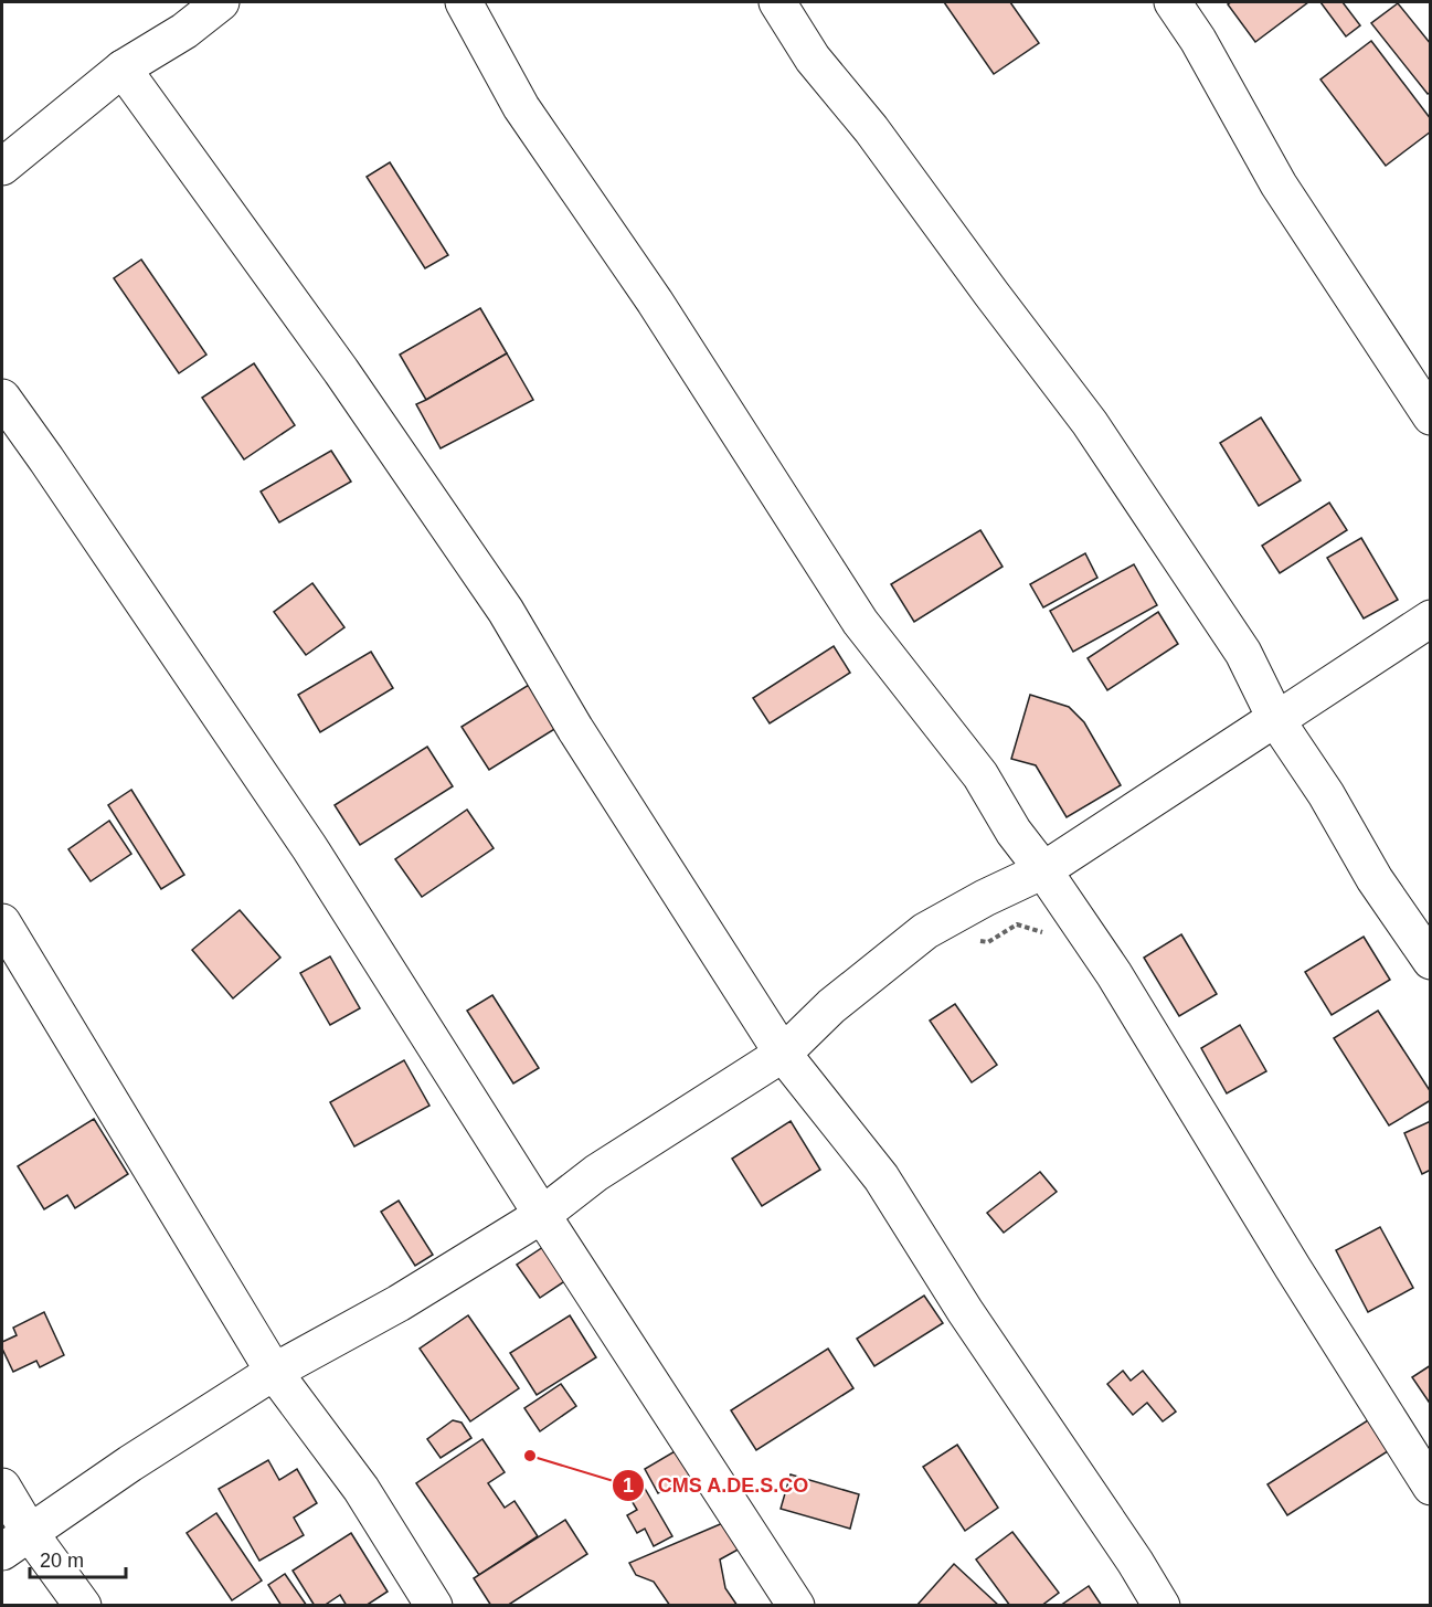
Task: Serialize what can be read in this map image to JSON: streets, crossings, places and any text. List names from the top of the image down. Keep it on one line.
{"places":["CMS A.DE.S.CO"],"scale_bar":"20 m"}
